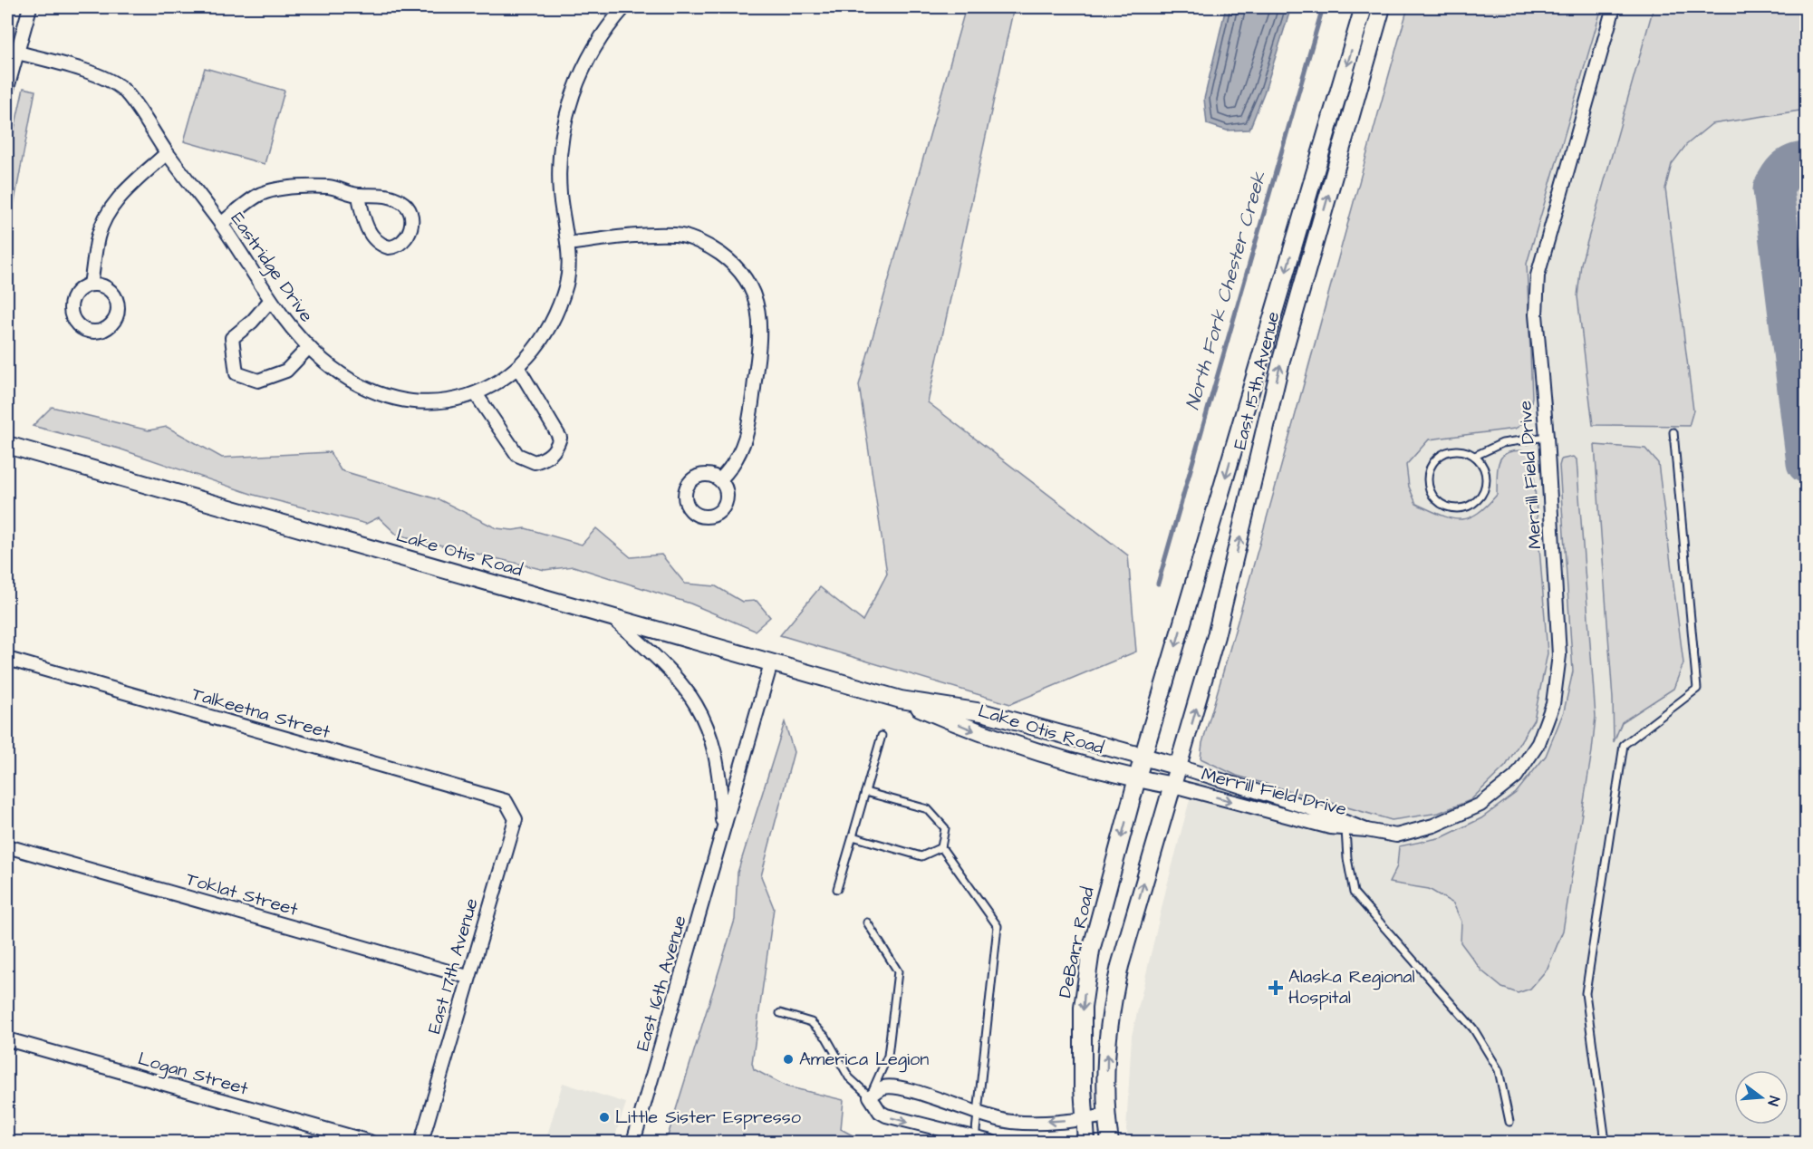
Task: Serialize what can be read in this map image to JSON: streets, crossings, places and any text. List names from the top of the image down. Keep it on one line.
{"streets":{"main road":["East 15th Avenue","Lake Otis Road","DeBarr Road"],"street":["Eastridge Drive","Merrill Field Drive","Talkeetna Street","Toklat Street","East 17th Avenue","East 16th Avenue","Logan Street"]},"crossings":[["East 15th Avenue","Merrill Field Drive"],["East 15th Avenue","Lake Otis Road"],["East 15th Avenue","DeBarr Road"],["Merrill Field Drive","Lake Otis Road"],["Lake Otis Road","DeBarr Road"],["Lake Otis Road","East 16th Avenue"],["Talkeetna Street","East 17th Avenue"],["Toklat Street","East 17th Avenue"]],"water":["North Fork Chester Creek"],"places":{"health":["Alaska Regional Hospital"],"other":["America Legion","Little Sister Espresso"]},"north":"right"}
